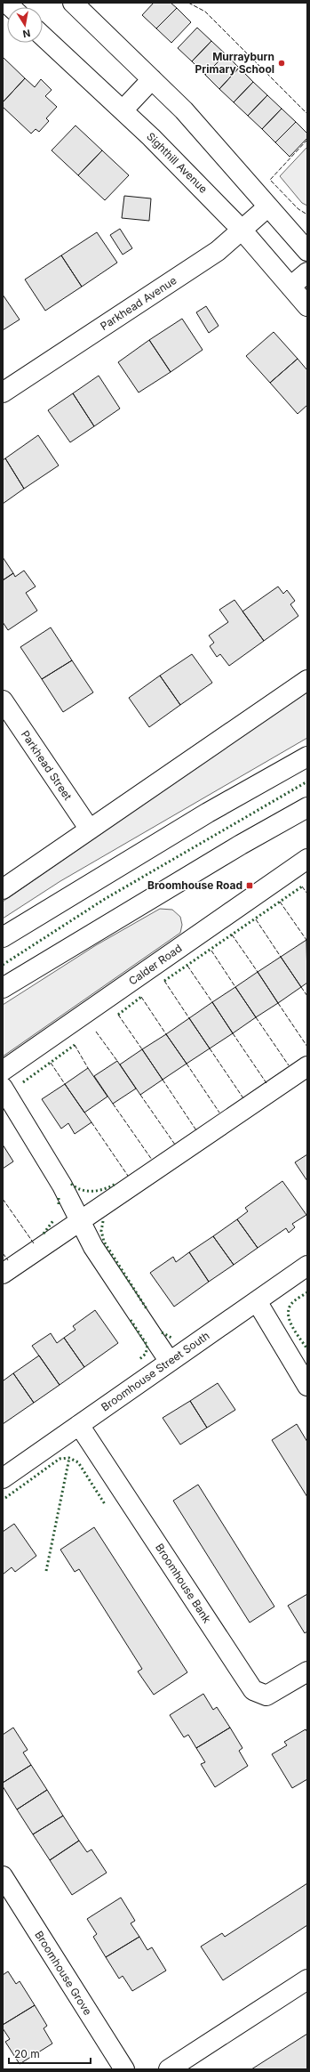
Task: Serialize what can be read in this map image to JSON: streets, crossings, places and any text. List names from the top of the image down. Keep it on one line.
{"streets":{"street":["Sighthill Avenue","Parkhead Avenue","Parkhead Street","Calder Road","Broomhouse Street South","Broomhouse Bank","Broomhouse Grove"]},"crossings":[["Sighthill Avenue","Parkhead Avenue"],["Broomhouse Street South","Broomhouse Bank"]],"places":{"other":["Murrayburn Primary School"],"transit":["Broomhouse Road"]},"scale_bar":"20 m","north":"bottom"}
